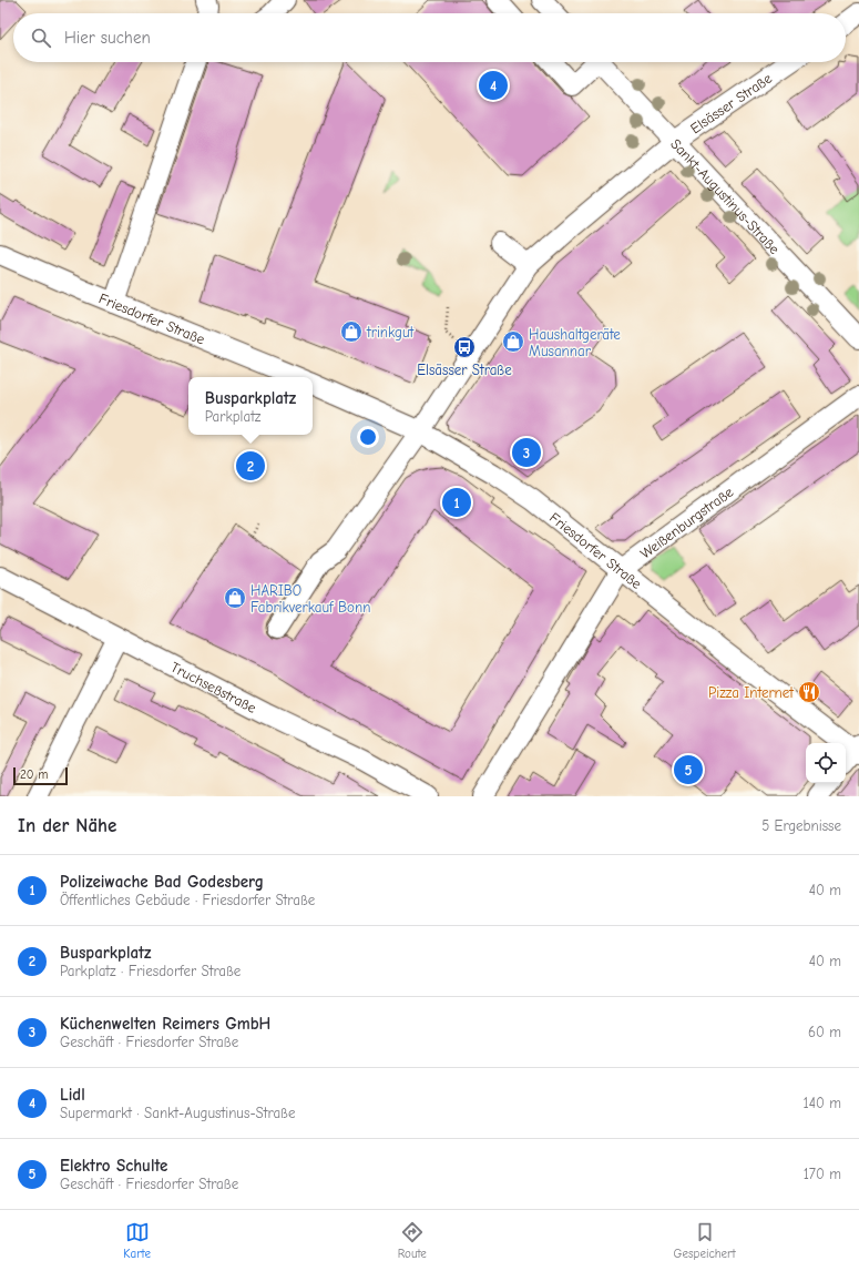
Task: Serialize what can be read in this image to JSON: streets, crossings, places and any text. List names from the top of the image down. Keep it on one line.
{"streets":{"street":["Elsässer Straße","Sankt-Augustinus-Straße","Friesdorfer Straße","Weißenburgstraße","Truchseßstraße"]},"crossings":[["Elsässer Straße","Sankt-Augustinus-Straße"],["Elsässer Straße","Friesdorfer Straße"],["Friesdorfer Straße","Weißenburgstraße"]],"places":{"shop":["trinkgut","Haushaltgeräte Musannar","HARIBO Fabrikverkauf Bonn"],"bus stop":["Elsässer Straße"],"restaurant":["Pizza Internet"]},"scale_bar":"20 m","page":{"search":"Hier suchen","pins":["4","3","2","1","5"],"popup":["Busparkplatz","Parkplatz"],"scale":"20 m","heading":["In der Nähe","5 Ergebnisse"],"list":[{"mark":"1","name":"Polizeiwache Bad Godesberg","note":"Öffentliches Gebäude · Friesdorfer Straße","value":"40 m"},{"mark":"2","name":"Busparkplatz","note":"Parkplatz · Friesdorfer Straße","value":"40 m"},{"mark":"3","name":"Küchenwelten Reimers GmbH","note":"Geschäft · Friesdorfer Straße","value":"60 m"},{"mark":"4","name":"Lidl","note":"Supermarkt · Sankt-Augustinus-Straße","value":"140 m"},{"mark":"5","name":"Elektro Schulte","note":"Geschäft · Friesdorfer Straße","value":"170 m"}],"nav":["Karte","Route","Gespeichert"]}}
